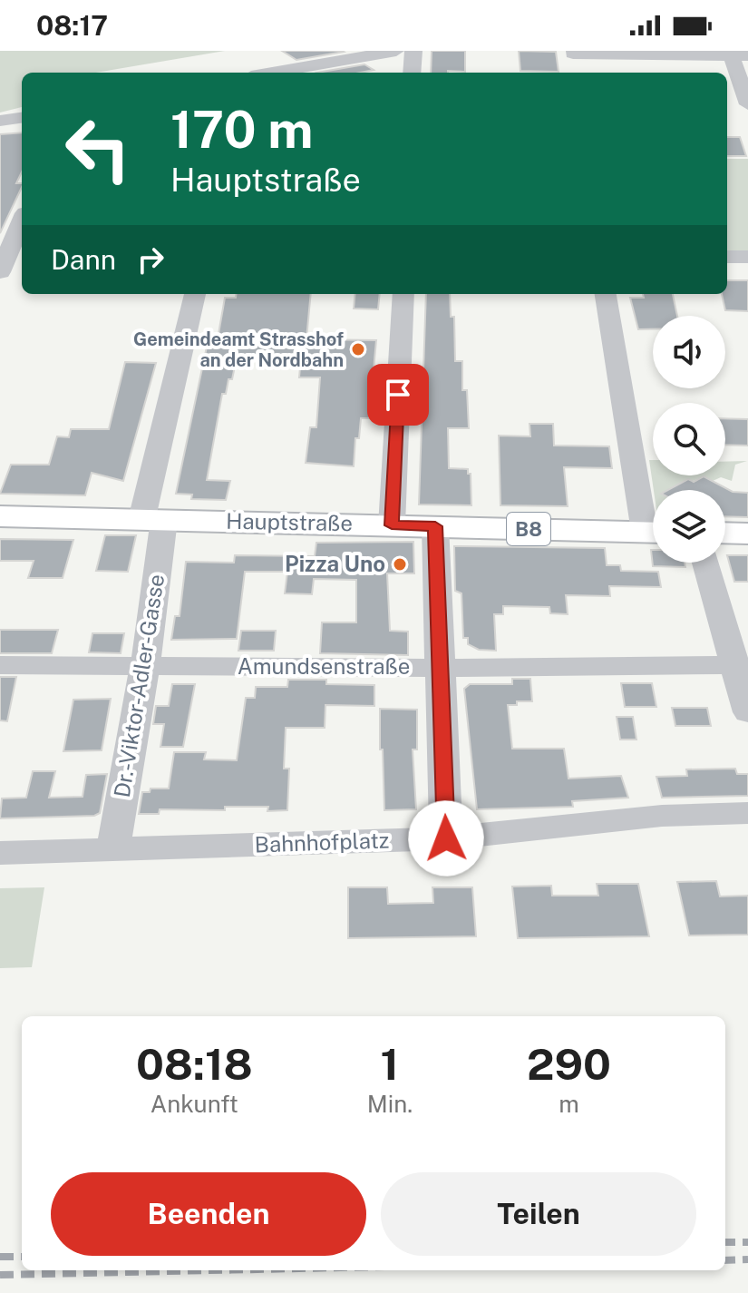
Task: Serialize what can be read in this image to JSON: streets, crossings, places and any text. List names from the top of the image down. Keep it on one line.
{"streets":{"main road":["Hauptstraße","B8"],"street":["Amundsenstraße","Dr.-Viktor-Adler-Gasse","Bahnhofplatz"]},"crossings":[["Hauptstraße","Dr.-Viktor-Adler-Gasse"],["Amundsenstraße","Dr.-Viktor-Adler-Gasse"],["Dr.-Viktor-Adler-Gasse","Bahnhofplatz"]],"places":["Gemeindeamt Strasshof an der Nordbahn","Pizza Uno"],"page":{"status":"08:17","turn":["170 m","Hauptstraße"],"then":"Dann","eta":["08:18","Ankunft","1","Min.","290","m"],"buttons":["Beenden","Teilen"]}}
